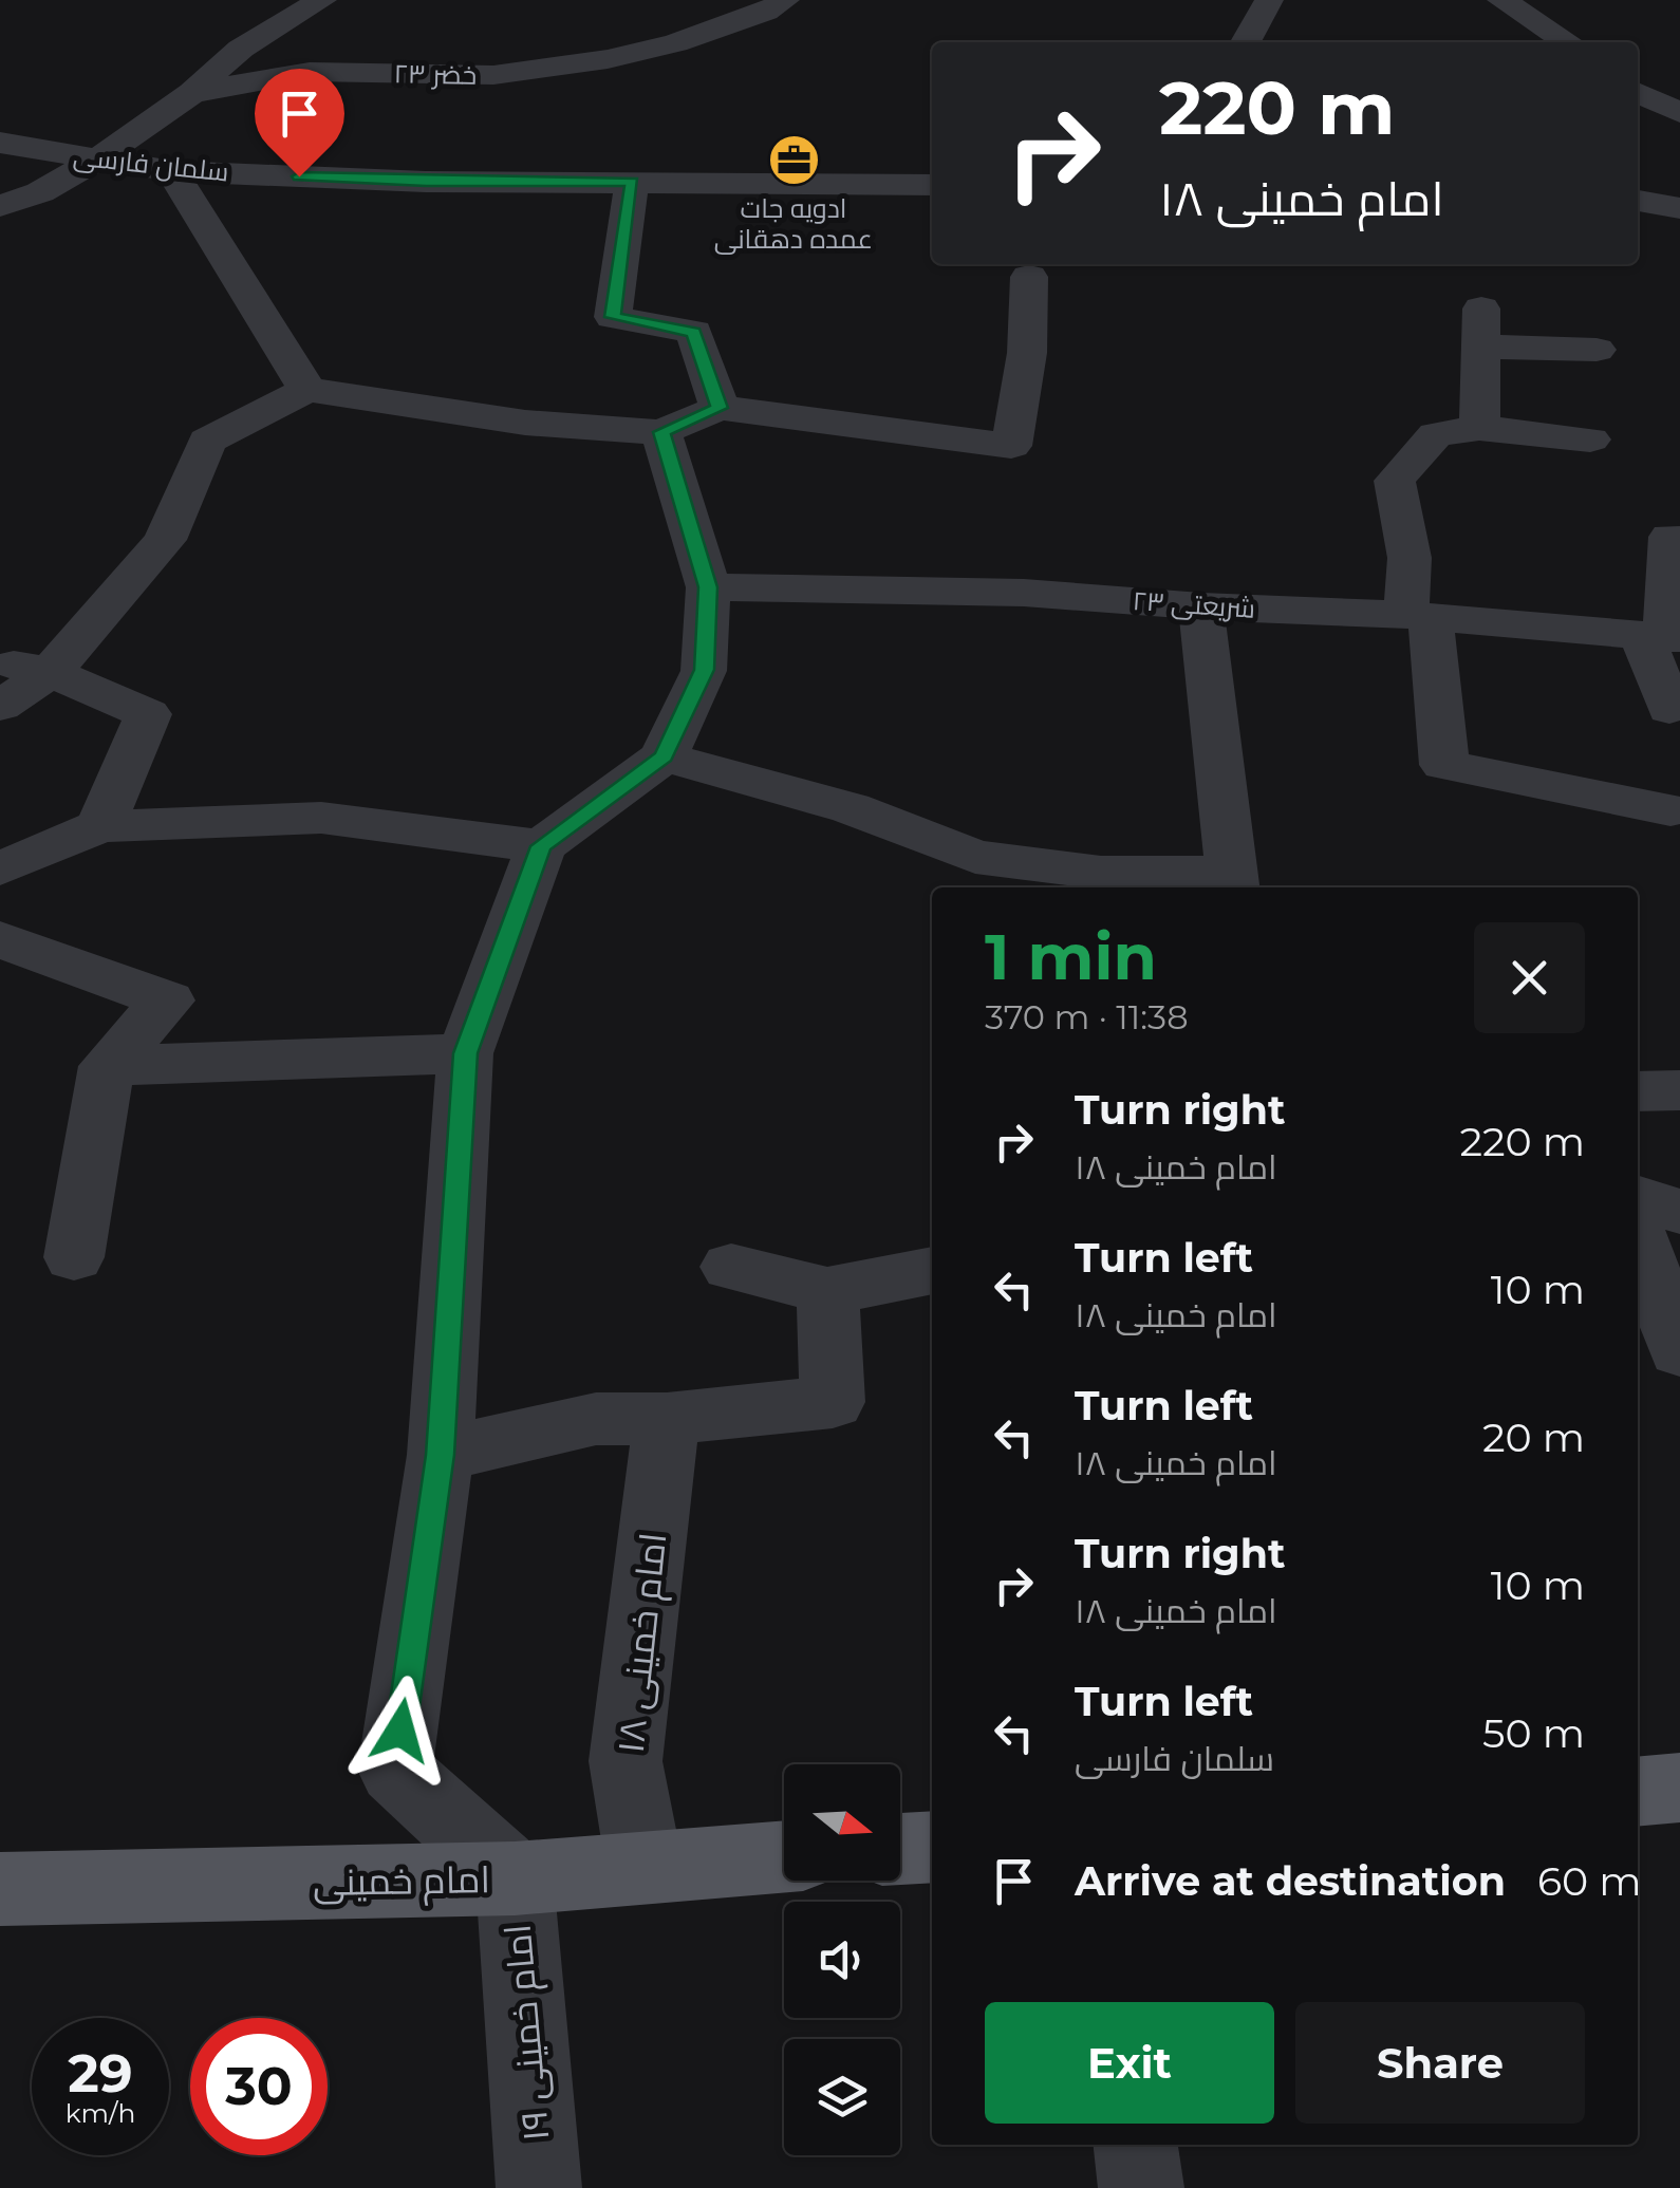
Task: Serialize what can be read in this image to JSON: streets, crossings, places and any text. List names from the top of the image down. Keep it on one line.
{"streets":{"main road":["امام خمینی"],"street":["خضر ۲۳","سلمان فارسی","شریعتی ۲۳","امام خمینی ۱۸","امام خمینی ۱۹"]},"crossings":[["خضر ۲۳","سلمان فارسی"],["امام خمینی ۱۸","امام خمینی"],["امام خمینی","امام خمینی ۱۹"]],"places":{"office":["ادویه جات‌ عمده ‌دهقانی"]},"north":"right","page":{"turn":["220 m","امام خمینی ۱۸"],"heading":["1 min","370 m · 11:38"],"list":[{"name":"Turn right","note":"امام خمینی ۱۸","value":"220 m"},{"name":"Turn left","note":"امام خمینی ۱۸","value":"10 m"},{"name":"Turn left","note":"امام خمینی ۱۸","value":"20 m"},{"name":"Turn right","note":"امام خمینی ۱۸","value":"10 m"},{"name":"Turn left","note":"سلمان فارسی","value":"50 m"},{"name":"Arrive at destination","value":"60 m"}],"buttons":["Exit","Share"],"speed":"29 km/h","limit":"30"}}
